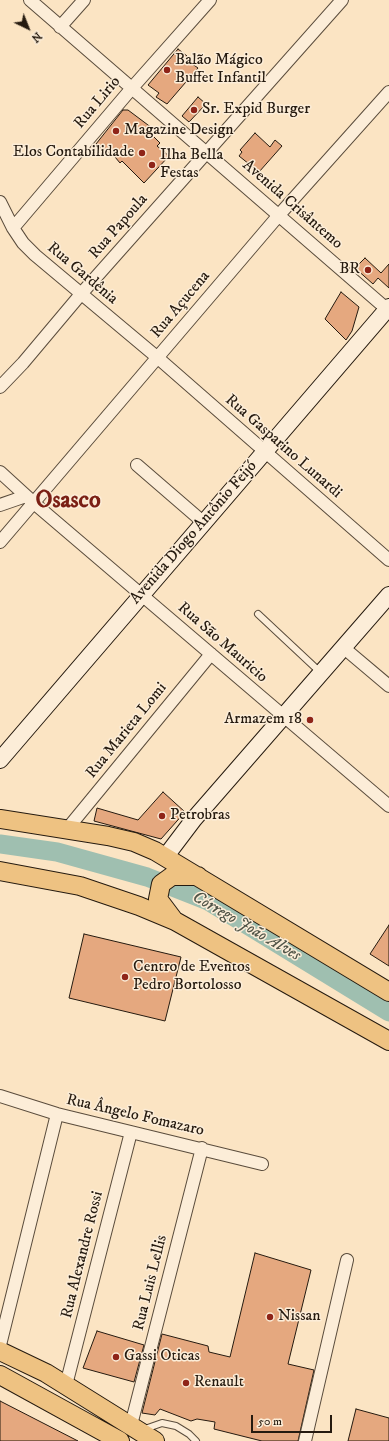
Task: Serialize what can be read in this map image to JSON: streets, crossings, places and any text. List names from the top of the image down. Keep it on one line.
{"streets":{"main road":["Avenida Diogo Antônio Feijó"],"street":["Rua Lirio","Avenida Crisântemo","Rua Papoula","Rua Gardênia","Rua Açucena","Rua Gasparino Lunardi","Rua São Mauricio","Rua Marieta Lomi","Rua Ângelo Fomazaro","Rua Alexandre Rossi","Rua Luis Lellis"]},"crossings":[["Rua Lirio","Avenida Crisântemo"],["Rua Lirio","Rua Gardênia"],["Avenida Crisântemo","Rua Papoula"],["Avenida Crisântemo","Rua Açucena"],["Avenida Crisântemo","Avenida Diogo Antônio Feijó"],["Rua Papoula","Rua Gardênia"],["Rua Gardênia","Rua Açucena"],["Rua Gardênia","Rua Gasparino Lunardi"],["Rua Açucena","Rua Gasparino Lunardi"],["Rua Açucena","Rua São Mauricio"],["Rua Gasparino Lunardi","Avenida Diogo Antônio Feijó"],["Avenida Diogo Antônio Feijó","Rua São Mauricio"],["Rua São Mauricio","Rua Marieta Lomi"],["Rua Ângelo Fomazaro","Rua Alexandre Rossi"],["Rua Ângelo Fomazaro","Rua Luis Lellis"]],"districts":["Osasco"],"water":["Córrego João Alves"],"places":["Balão Mágico Buffet Infantil","Sr. Expid Burger","Magazine Design","Elos Contabilidade","Ilha Bella Festas","BR","Armazem 18","Petrobras","Centro de Eventos Pedro Bortolosso","Nissan","Gassi Oticas","Renault"],"scale_bar":"50 m","north":"bottom right"}
